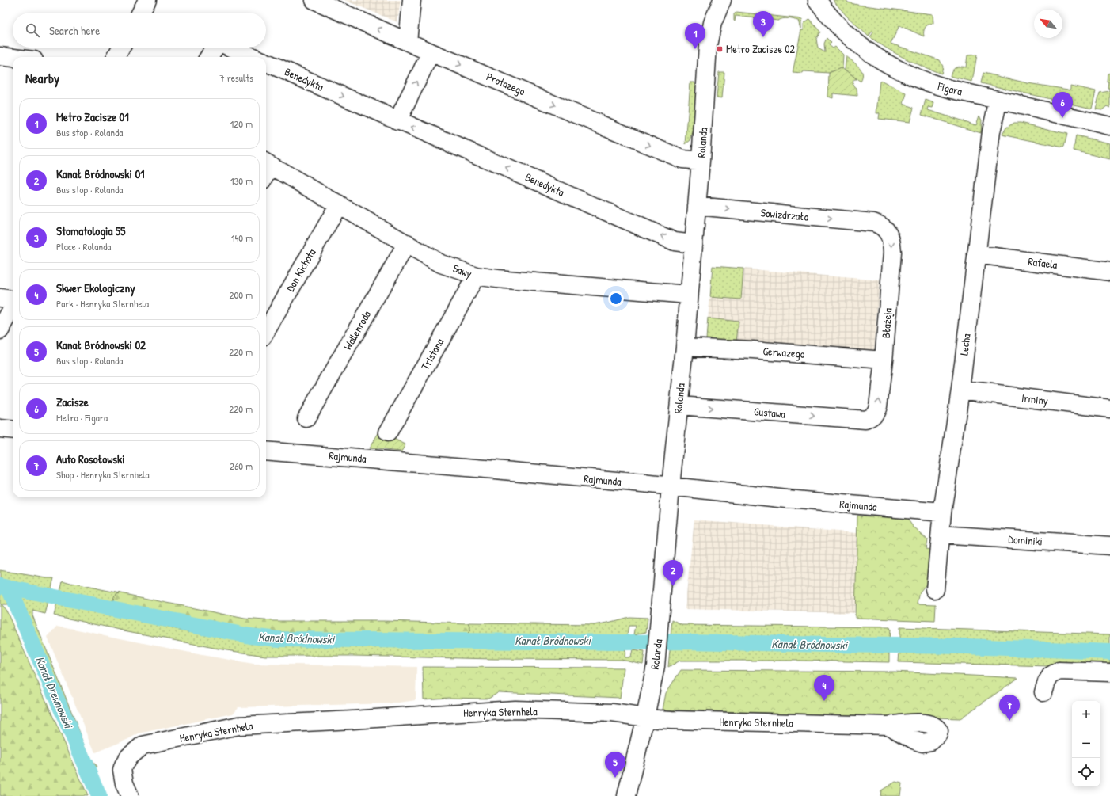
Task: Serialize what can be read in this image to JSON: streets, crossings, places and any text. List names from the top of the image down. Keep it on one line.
{"streets":{"street":["Benedykta","Protazego","Figara","Rolanda","Sowizdrzała","Rafaela","Don Kichota","Sawy","Błażeja","Wallenroda","Lecha","Gerwazego","Tristana","Irminy","Gustawa","Rajmunda","Dominiki","Henryka Sternhela"]},"crossings":[["Benedykta","Rolanda"],["Protazego","Rolanda"],["Figara","Lecha"],["Rolanda","Sowizdrzała"],["Rolanda","Sawy"],["Rolanda","Gerwazego"],["Rolanda","Gustawa"],["Rolanda","Rajmunda"],["Rolanda","Henryka Sternhela"],["Sowizdrzała","Błażeja"],["Rafaela","Lecha"],["Don Kichota","Sawy"],["Sawy","Wallenroda"],["Sawy","Tristana"],["Błażeja","Gerwazego"],["Błażeja","Gustawa"],["Lecha","Irminy"],["Lecha","Rajmunda"],["Lecha","Dominiki"]],"one_way":["Sowizdrzała","Gustawa"],"water":["Kanał Bródnowski","Kanał Drewnowski"],"places":{"transit":["Metro Zacisze 02"]},"north":"top left","page":{"pins":["3","1","6","2","4","7","5"],"search":"Search here","heading":["Nearby","7 results"],"list":[{"mark":"1","name":"Metro Zacisze 01","note":"Bus stop · Rolanda","value":"120 m"},{"mark":"2","name":"Kanał Bródnowski 01","note":"Bus stop · Rolanda","value":"130 m"},{"mark":"3","name":"Stomatologia 55","note":"Place · Rolanda","value":"140 m"},{"mark":"4","name":"Skwer Ekologiczny","note":"Park · Henryka Sternhela","value":"200 m"},{"mark":"5","name":"Kanał Bródnowski 02","note":"Bus stop · Rolanda","value":"220 m"},{"mark":"6","name":"Zacisze","note":"Metro · Figara","value":"220 m"},{"mark":"7","name":"Auto Rosołowski","note":"Shop · Henryka Sternhela","value":"260 m"}],"map_buttons":["+","−"]}}
